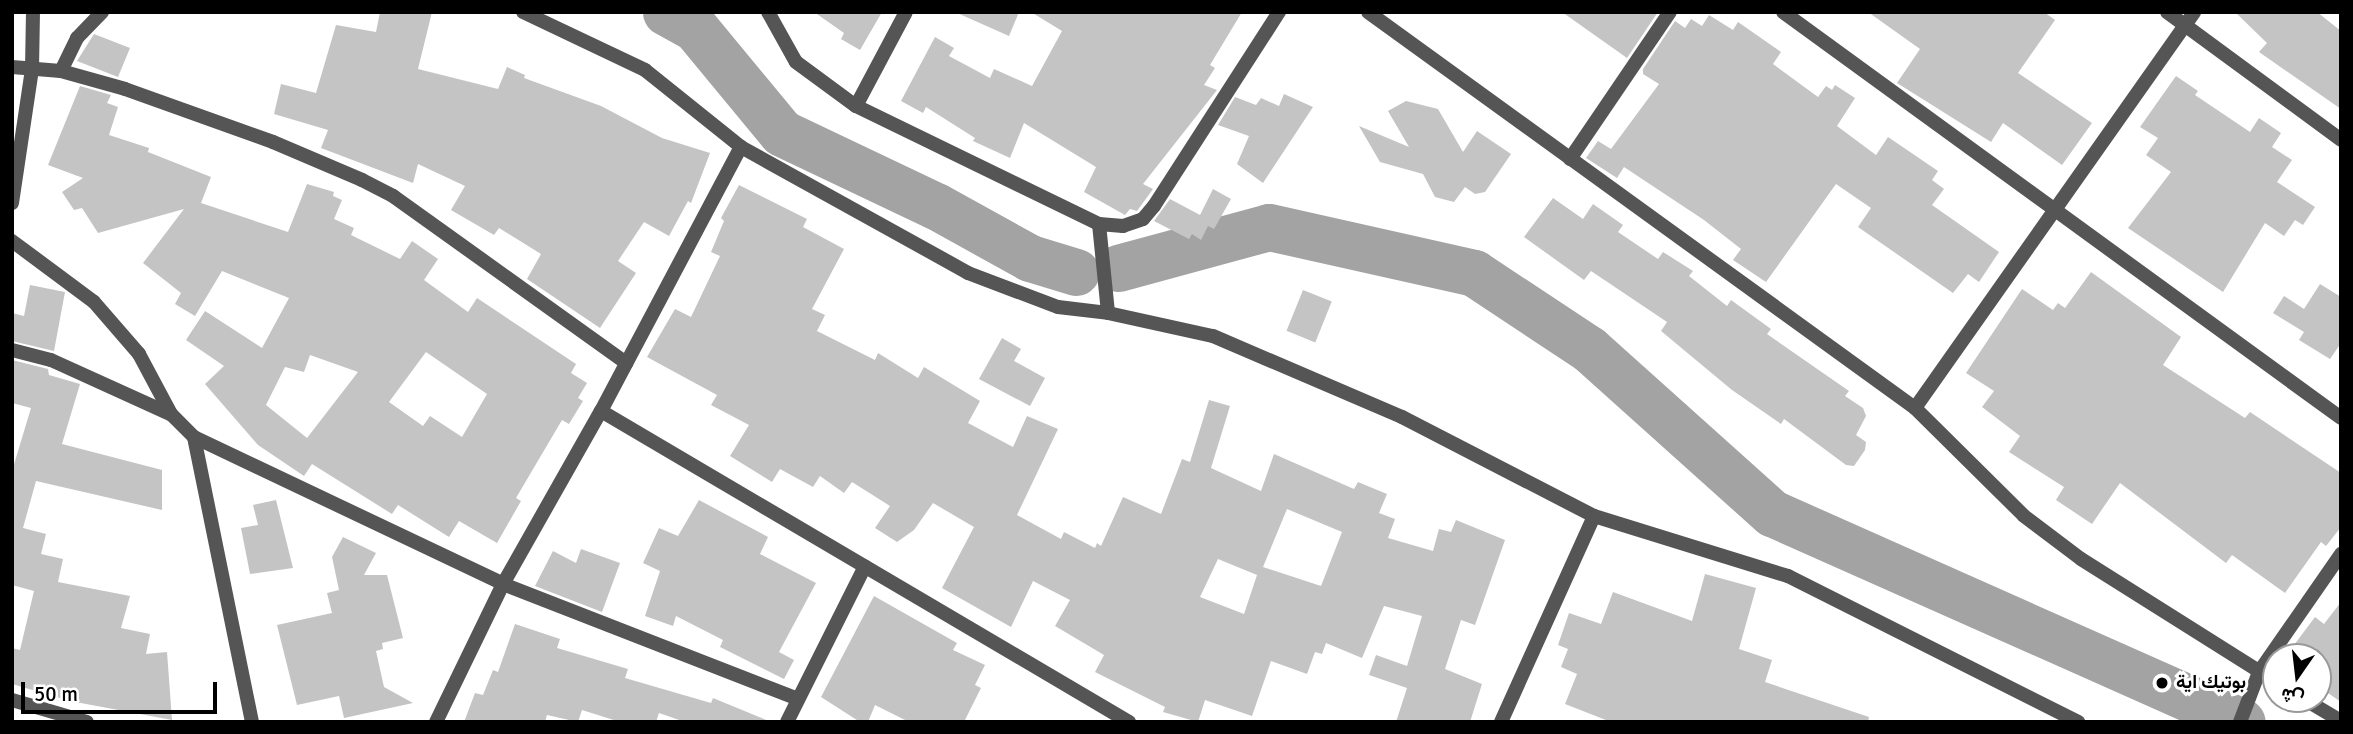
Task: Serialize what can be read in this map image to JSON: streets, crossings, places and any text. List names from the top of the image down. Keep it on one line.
{"places":["بوتيك اية"],"scale_bar":"50 m","north":"bottom"}
